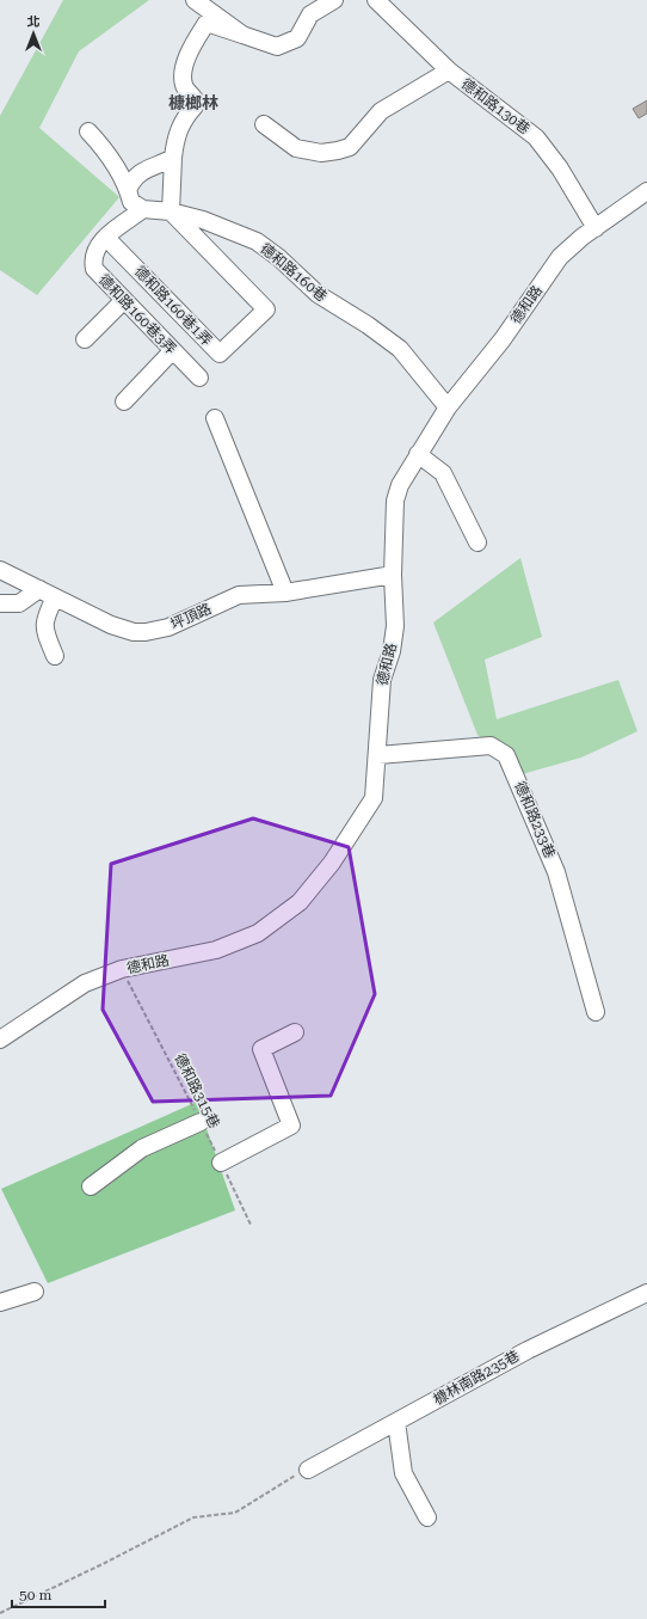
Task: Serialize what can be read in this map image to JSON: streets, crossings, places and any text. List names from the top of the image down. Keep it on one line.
{"streets":{"street":["德和路130巷","德和路160巷","德和路","德和路160巷1弄","德和路160巷3弄","坪頂路","德和路233巷","槺林南路235巷"],"path":["德和路315巷"]},"crossings":[["德和路130巷","德和路"],["德和路160巷","德和路"],["德和路160巷","德和路160巷1弄"],["德和路160巷","德和路160巷3弄"],["德和路","坪頂路"],["德和路","德和路233巷"],["德和路","德和路315巷"],["德和路160巷1弄","德和路160巷3弄"]],"districts":["槺榔林"],"scale_bar":"50 m","north":"top"}
